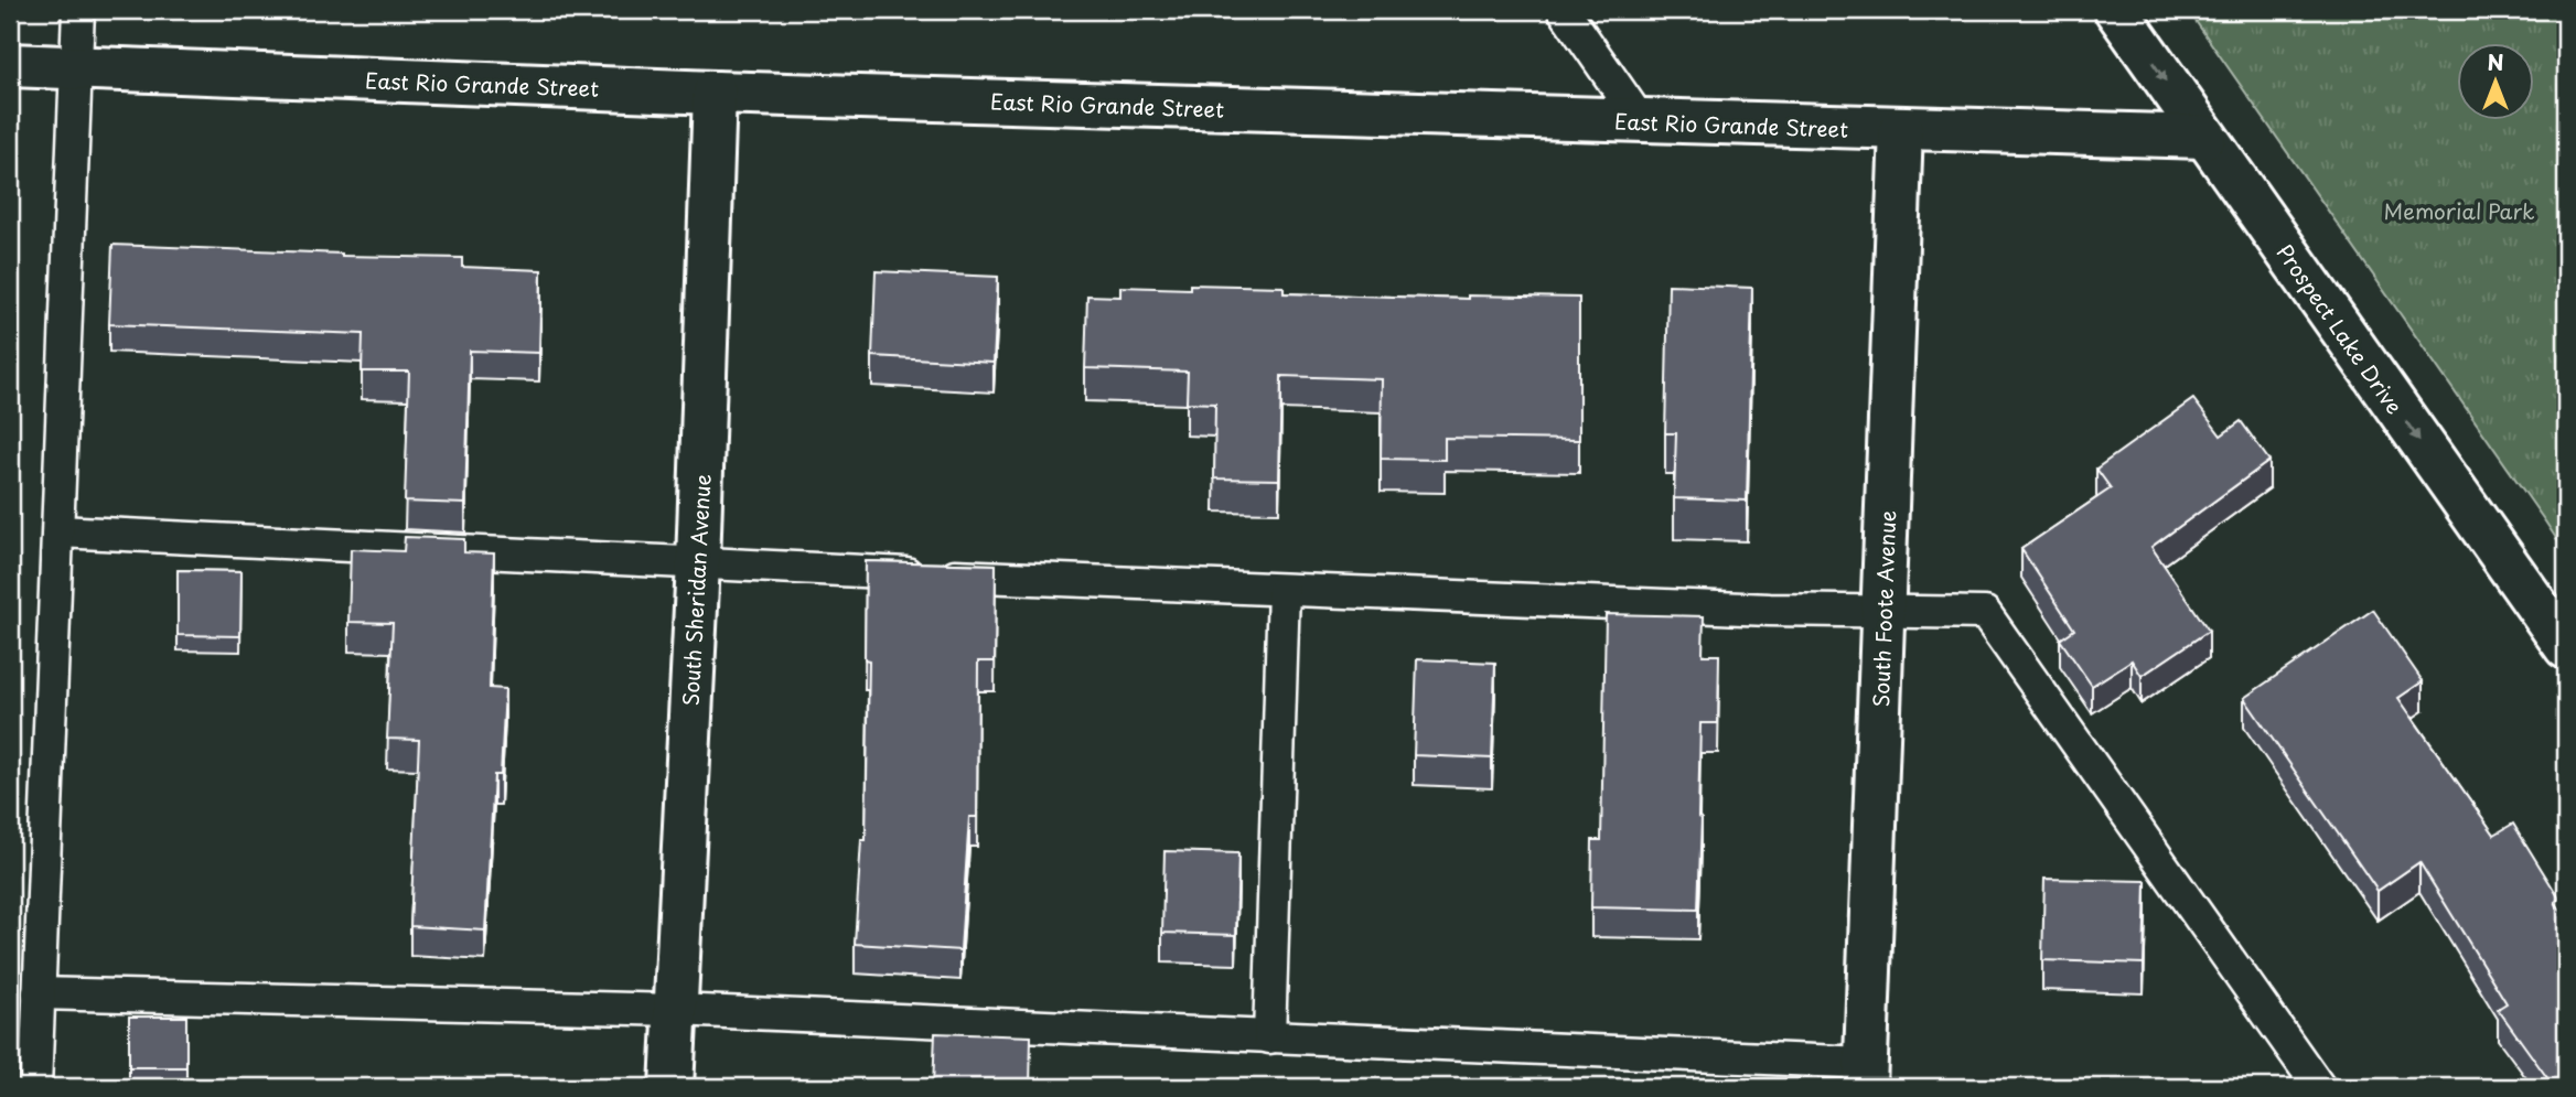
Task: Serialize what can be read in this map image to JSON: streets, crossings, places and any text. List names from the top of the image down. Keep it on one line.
{"streets":{"street":["East Rio Grande Street","Prospect Lake Drive","South Sheridan Avenue","South Foote Avenue"]},"crossings":[["East Rio Grande Street","Prospect Lake Drive"],["East Rio Grande Street","South Sheridan Avenue"],["East Rio Grande Street","South Foote Avenue"]],"one_way":["Prospect Lake Drive"],"parks":["Memorial Park"],"north":"top"}
